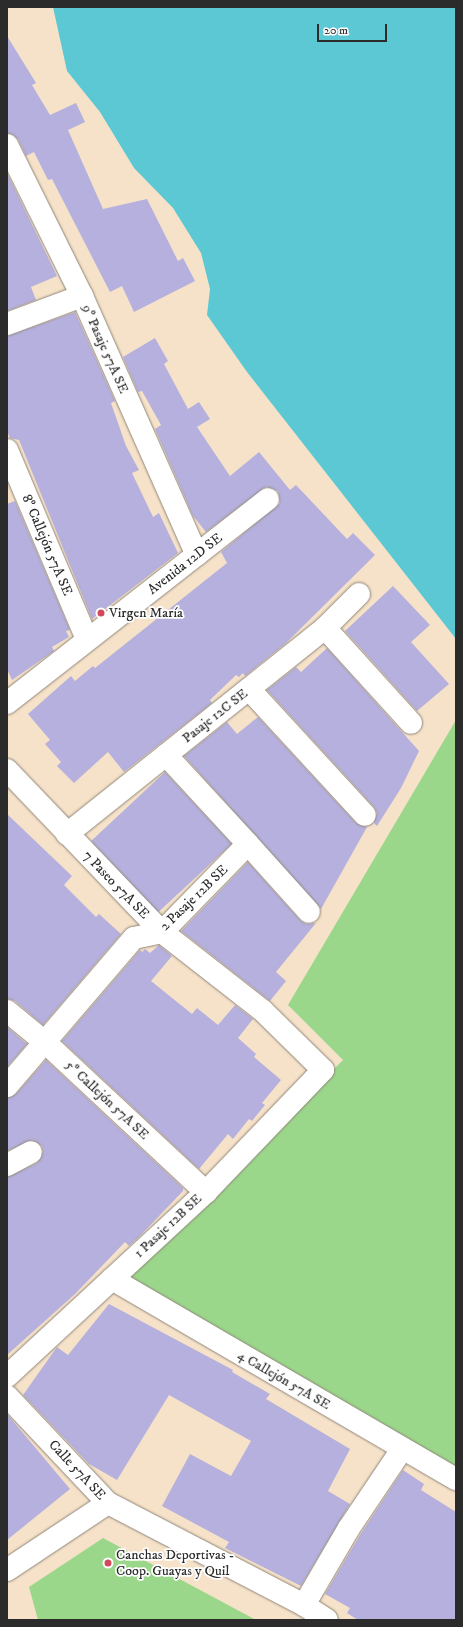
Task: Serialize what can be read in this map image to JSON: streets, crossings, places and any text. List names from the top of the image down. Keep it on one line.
{"streets":{"street":["9º Pasaje 57A SE","8º Callejón 57A SE","Avenida 12D SE","Pasaje 12C SE","7 Paseo 57A SE","2 Pasaje 12B SE","5º Callejón 57A SE","1 Pasaje 12B SE","4 Callejón 57A SE","Calle 57A SE"]},"crossings":[["9º Pasaje 57A SE","Avenida 12D SE"],["8º Callejón 57A SE","Avenida 12D SE"],["Pasaje 12C SE","7 Paseo 57A SE"],["7 Paseo 57A SE","2 Pasaje 12B SE"],["7 Paseo 57A SE","1 Pasaje 12B SE"],["2 Pasaje 12B SE","5º Callejón 57A SE"],["5º Callejón 57A SE","1 Pasaje 12B SE"],["1 Pasaje 12B SE","4 Callejón 57A SE"]],"places":["Virgen María","Canchas Deportivas - Coop. Guayas y Quil"],"scale_bar":"20 m"}
